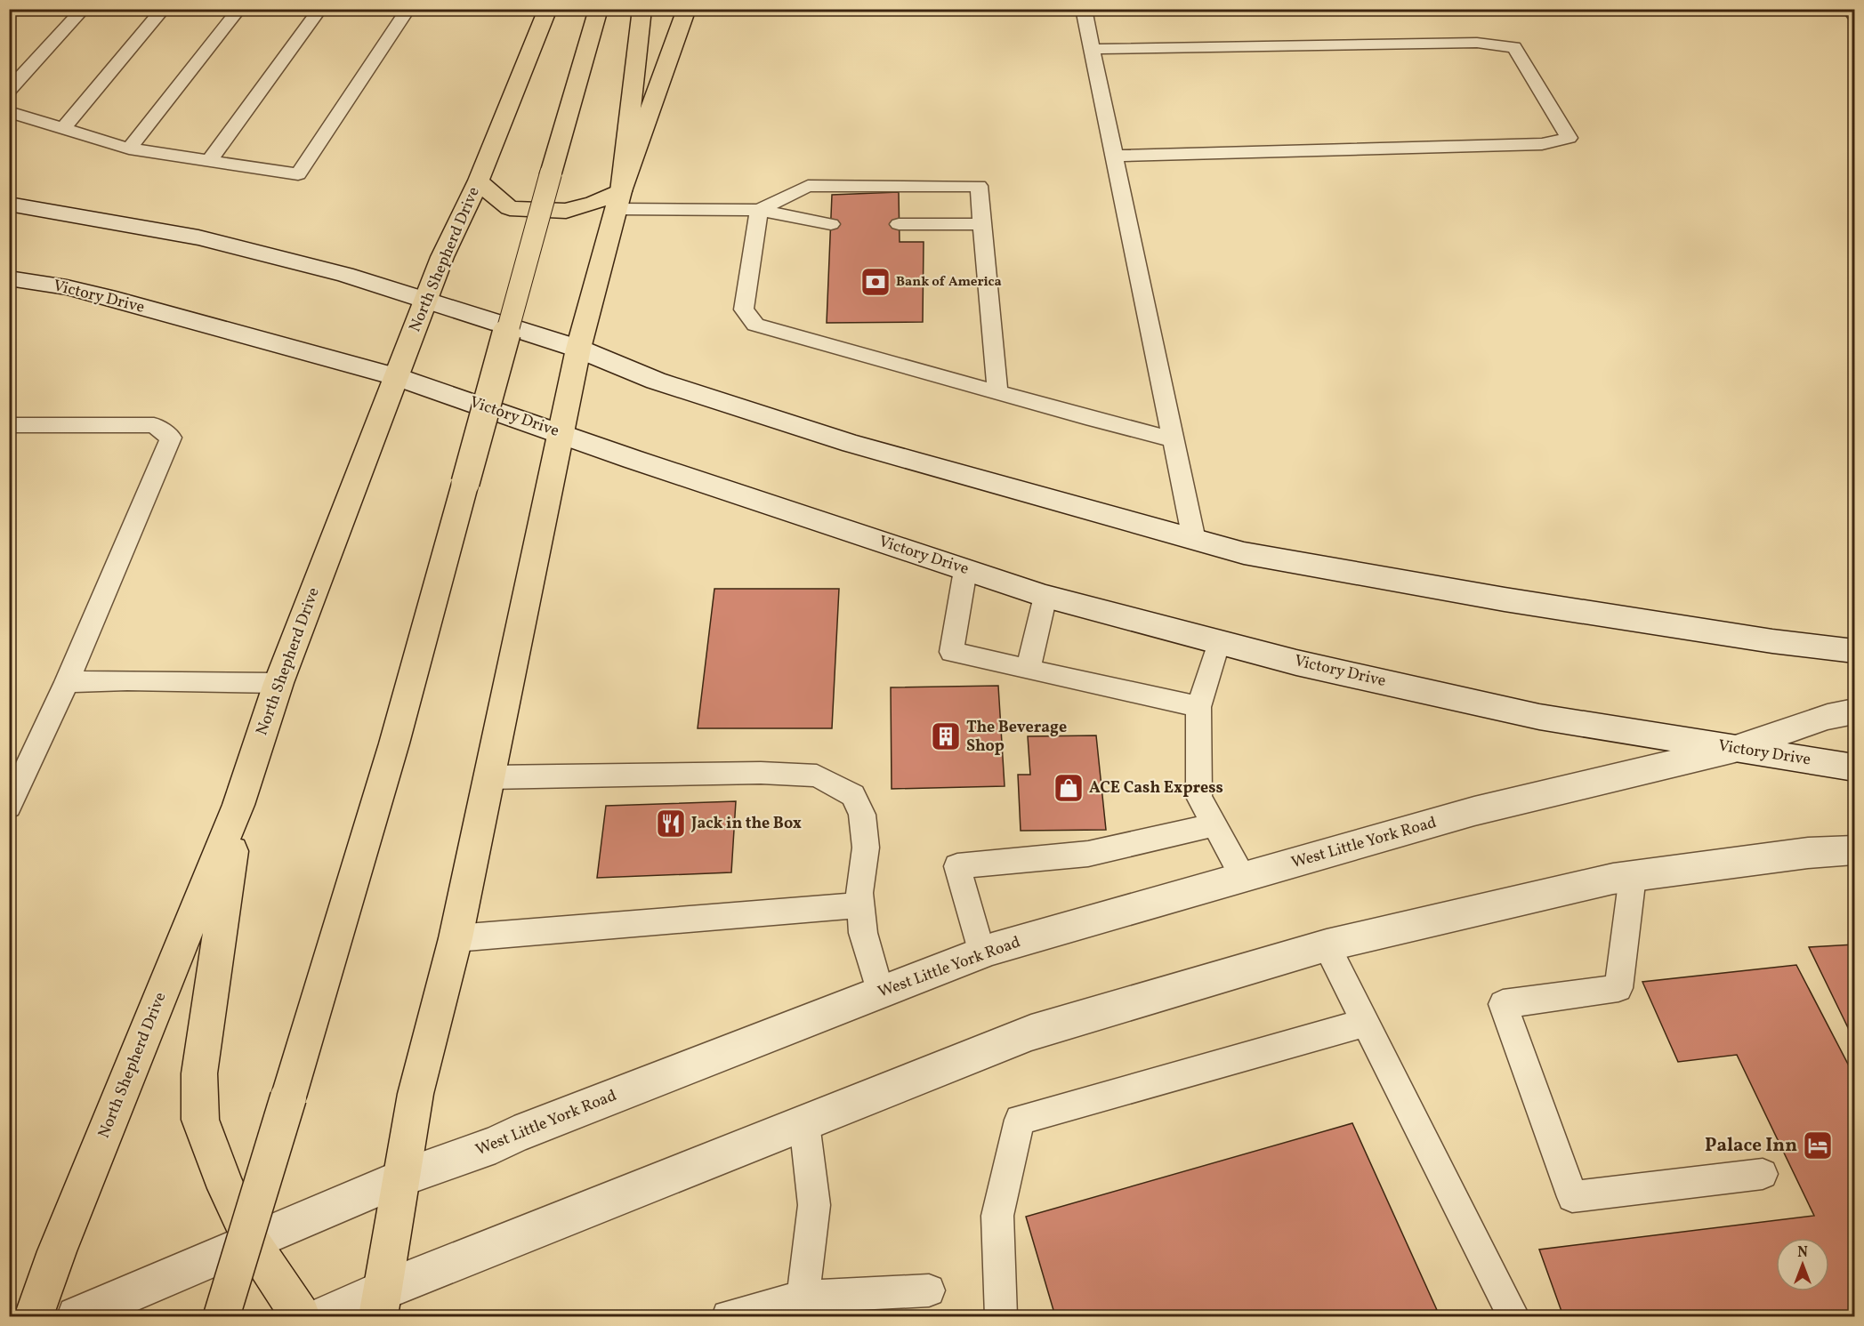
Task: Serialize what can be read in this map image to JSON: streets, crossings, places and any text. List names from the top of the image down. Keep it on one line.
{"streets":{"main road":["North Shepherd Drive","Victory Drive","West Little York Road"]},"crossings":[["North Shepherd Drive","Victory Drive"],["Victory Drive","West Little York Road"]],"places":{"bank":["Bank of America"],"building":["The Beverage Shop"],"shop":["ACE Cash Express"],"restaurant":["Jack in the Box"],"hotel":["Palace Inn"]},"north":"top"}
